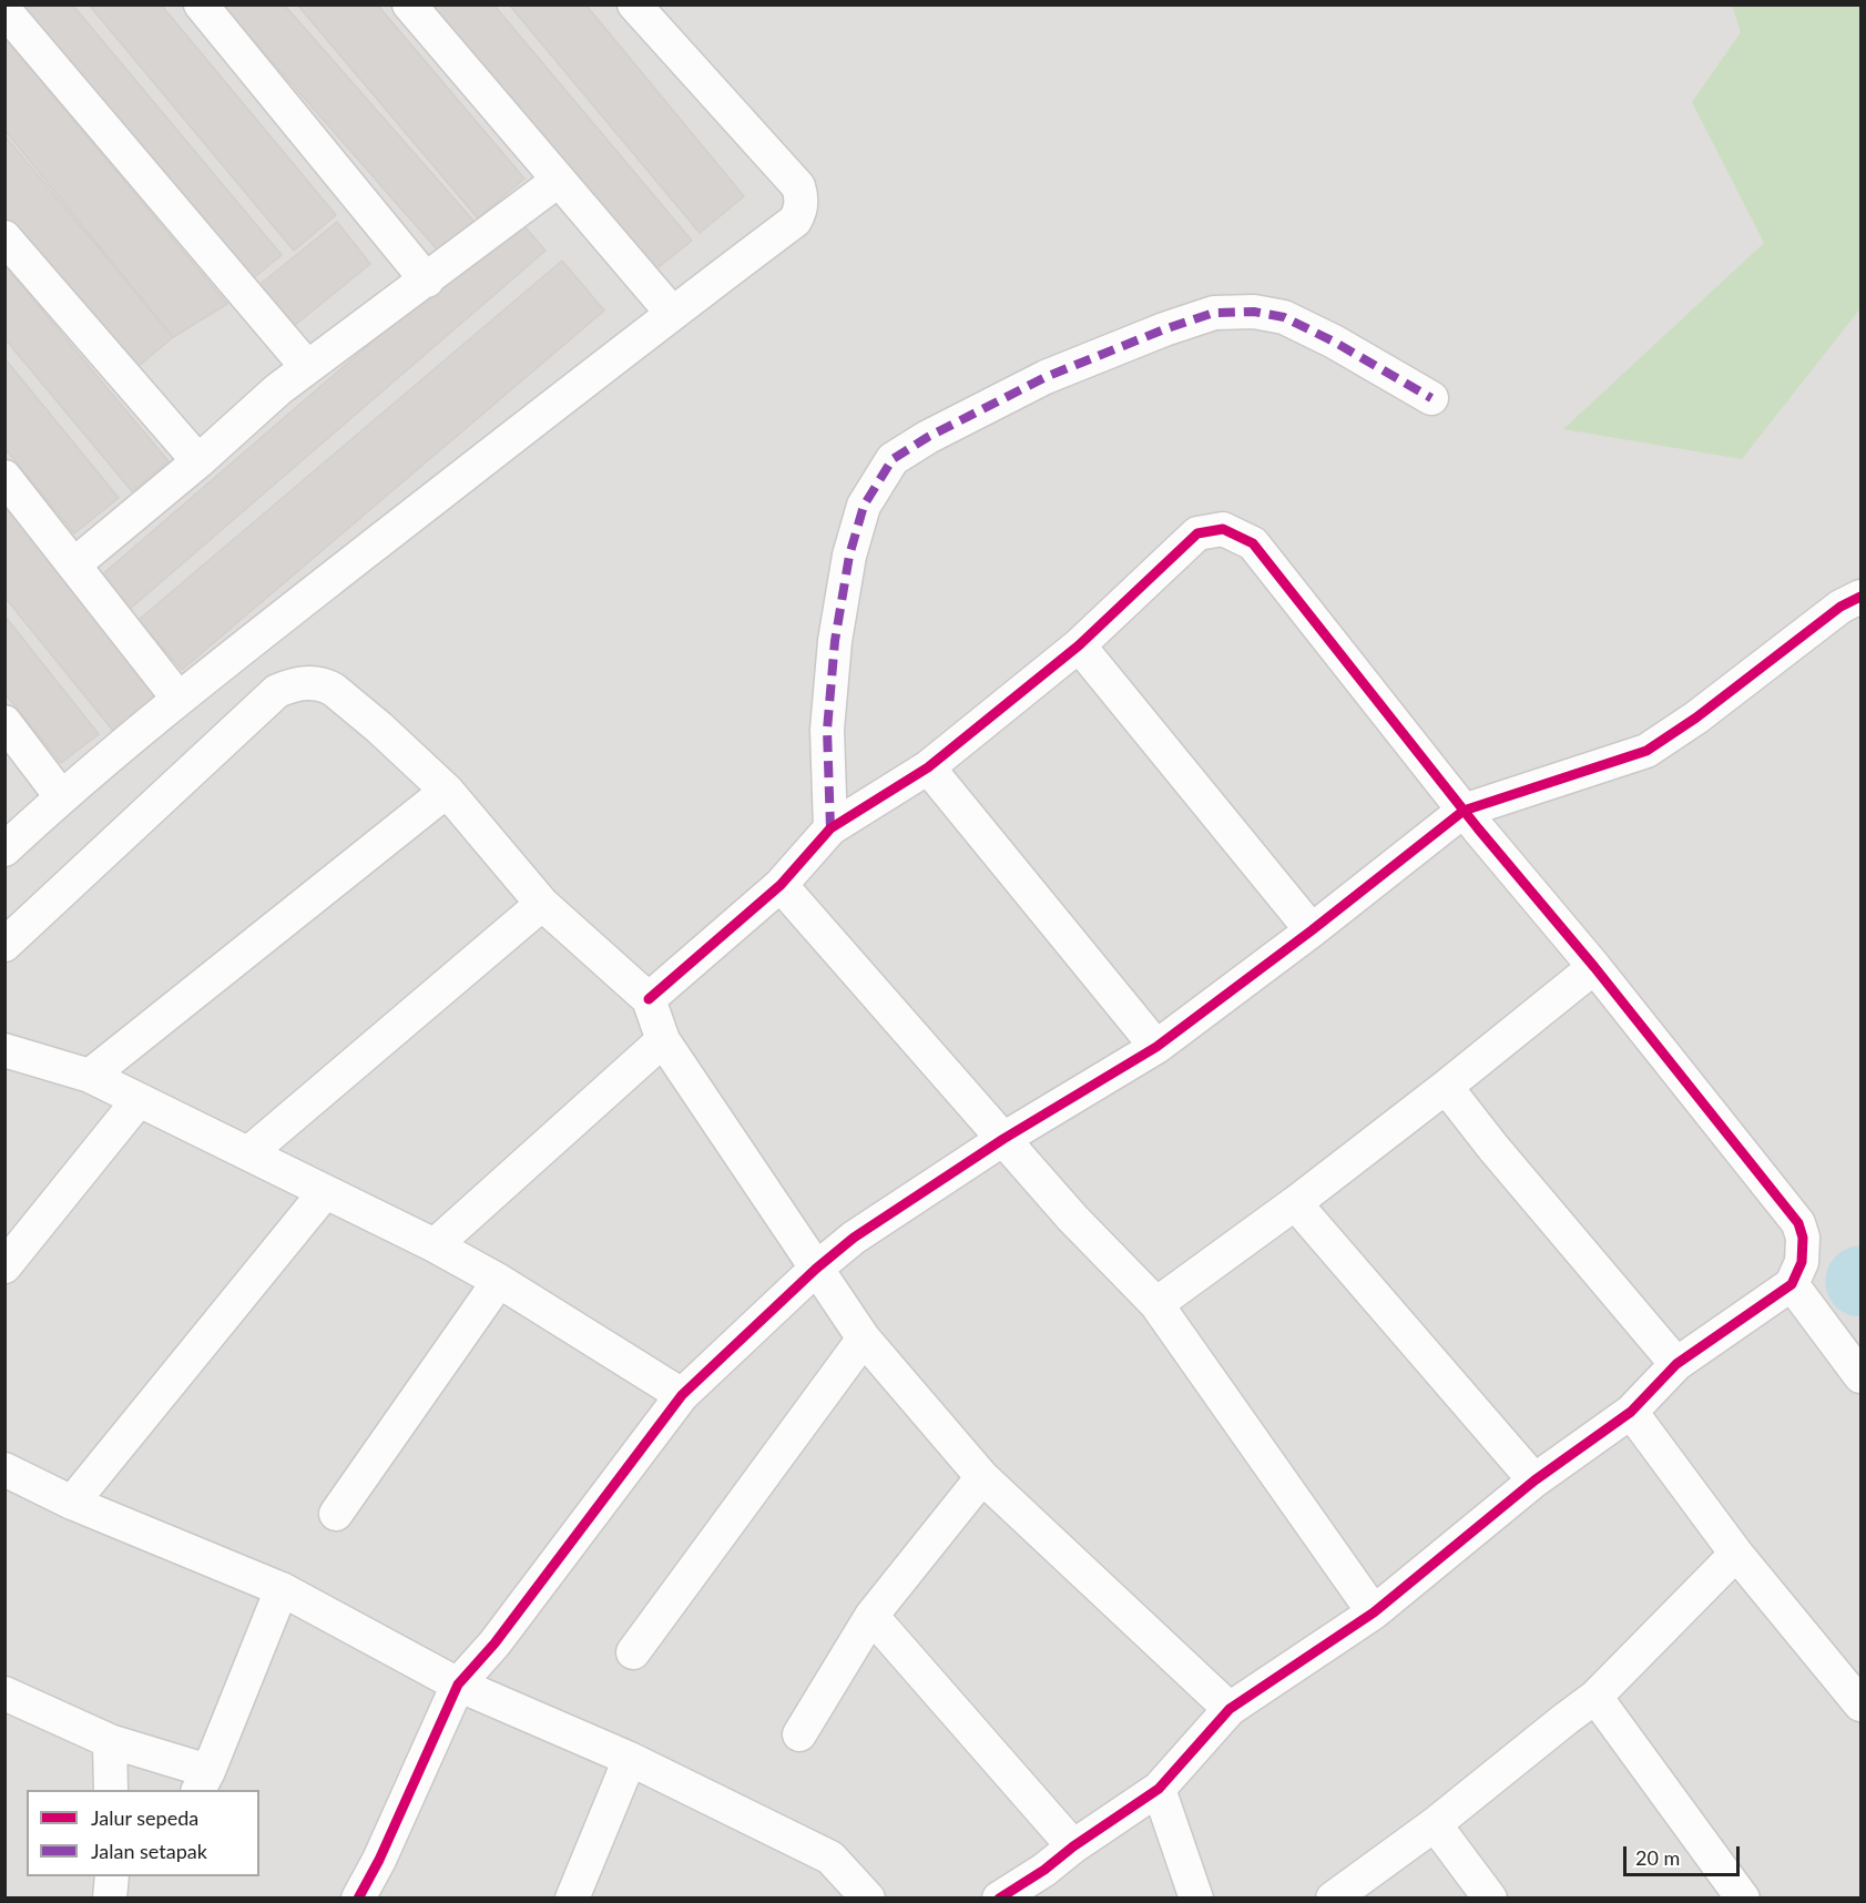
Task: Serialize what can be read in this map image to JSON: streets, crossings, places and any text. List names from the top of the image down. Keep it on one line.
{"legend":["Jalur sepeda","Jalan setapak"],"scale_bar":"20 m"}
